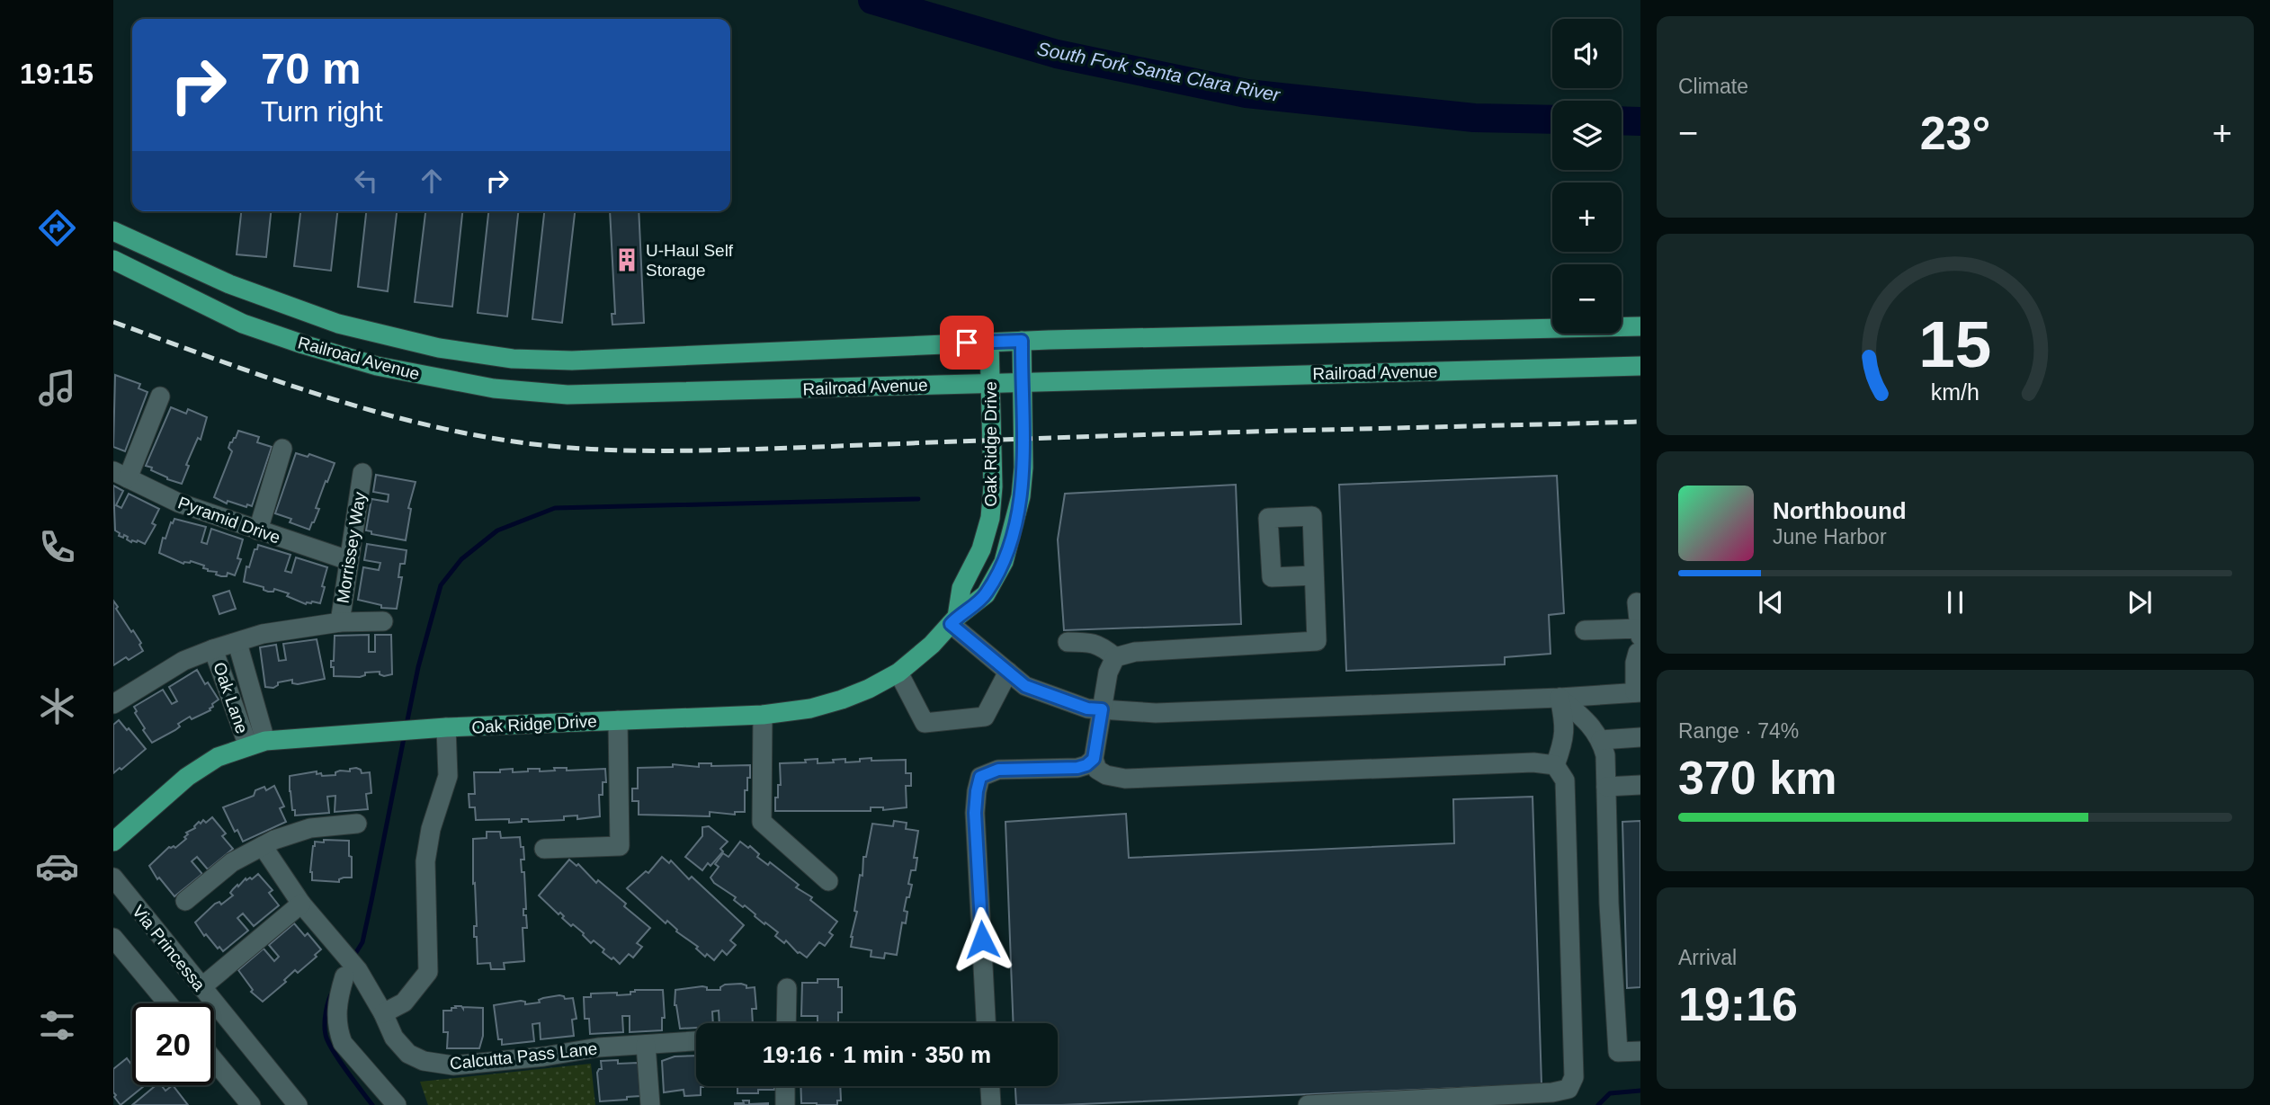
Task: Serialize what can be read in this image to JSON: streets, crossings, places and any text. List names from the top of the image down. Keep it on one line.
{"streets":{"main road":["Railroad Avenue","Oak Ridge Drive"],"street":["Pyramid Drive","Morrissey Way","Oak Lane","Via Princessa","Calcutta Pass Lane"]},"crossings":[["Railroad Avenue","Oak Ridge Drive"],["Oak Ridge Drive","Oak Lane"],["Pyramid Drive","Morrissey Way"]],"water":["South Fork Santa Clara River"],"places":{"building":["U-Haul Self Storage"]},"page":{"tabs":"19:15","tile":["Climate",["Range · 74%","370 km"],["Arrival","19:16"]],"map_buttons":["+","−"],"turn":["70 m","Turn right"],"heat":["−","23°","+"],"song":["Northbound","June Harbor"],"limit":"20","trip":"19:16 · 1 min · 350 m","gauge":["15","km/h"]}}
